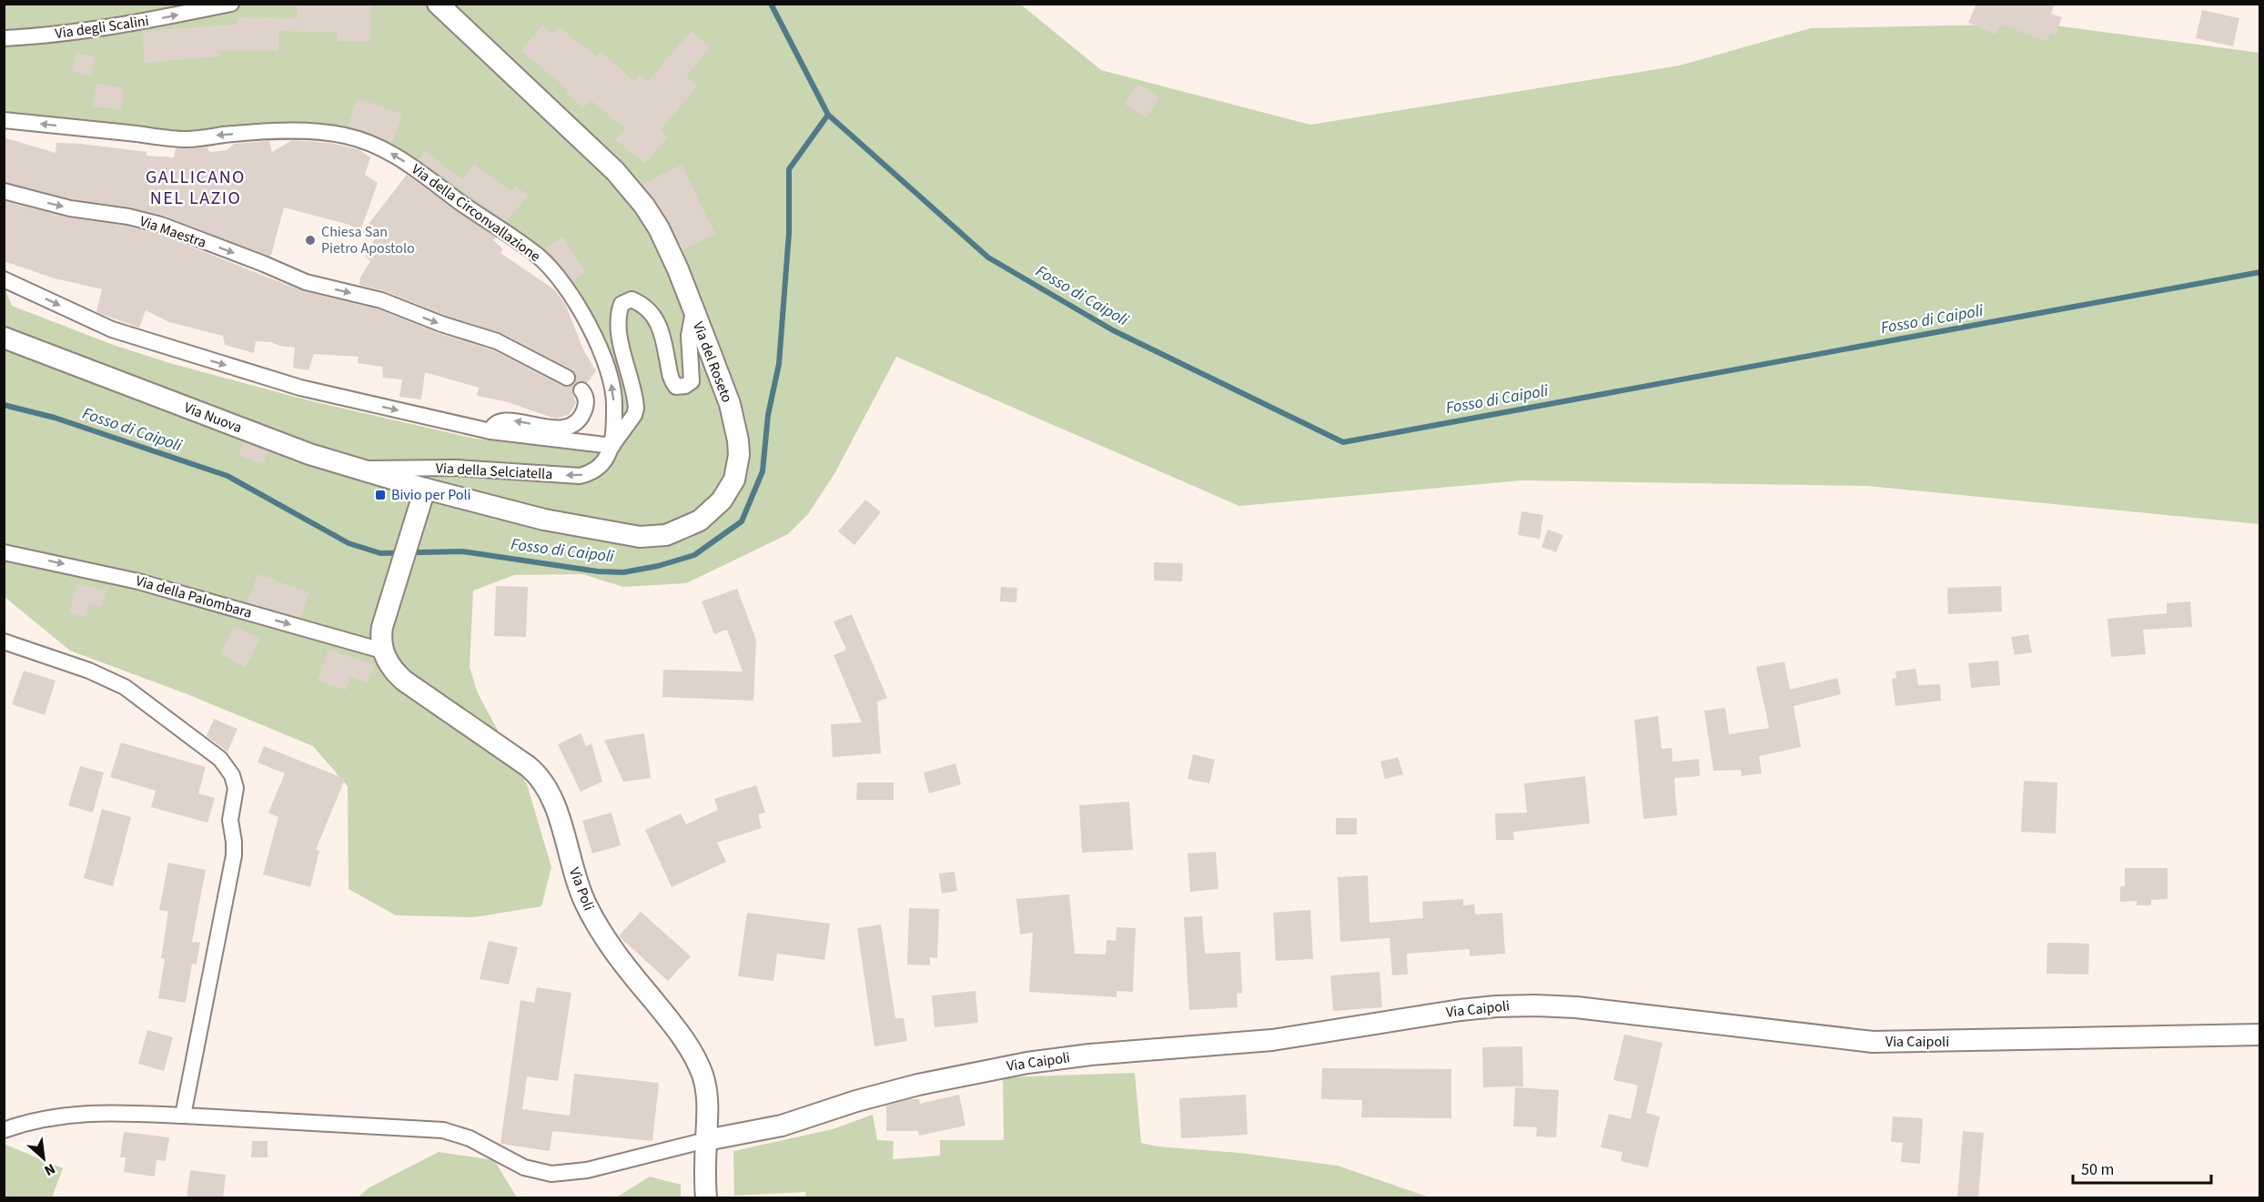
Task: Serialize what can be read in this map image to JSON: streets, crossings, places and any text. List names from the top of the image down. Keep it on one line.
{"streets":{"street":["Via degli Scalini","Via della Circonvallazione","Via Maestra","Via del Roseto","Via Nuova","Via della Selciatella","Via della Palombara","Via Poli","Via Caipoli"]},"crossings":[["Via della Circonvallazione","Via della Selciatella"],["Via del Roseto","Via Nuova"],["Via del Roseto","Via della Selciatella"],["Via Nuova","Via della Selciatella"],["Via della Palombara","Via Poli"],["Via Poli","Via Caipoli"]],"one_way":["Via degli Scalini","Via della Circonvallazione","Via della Palombara"],"districts":["GALLICANO NEL LAZIO"],"water":["Fosso di Caipoli"],"places":{"other":["Chiesa San Pietro Apostolo"],"transit":["Bivio per Poli"]},"scale_bar":"50 m","north":"bottom right"}
